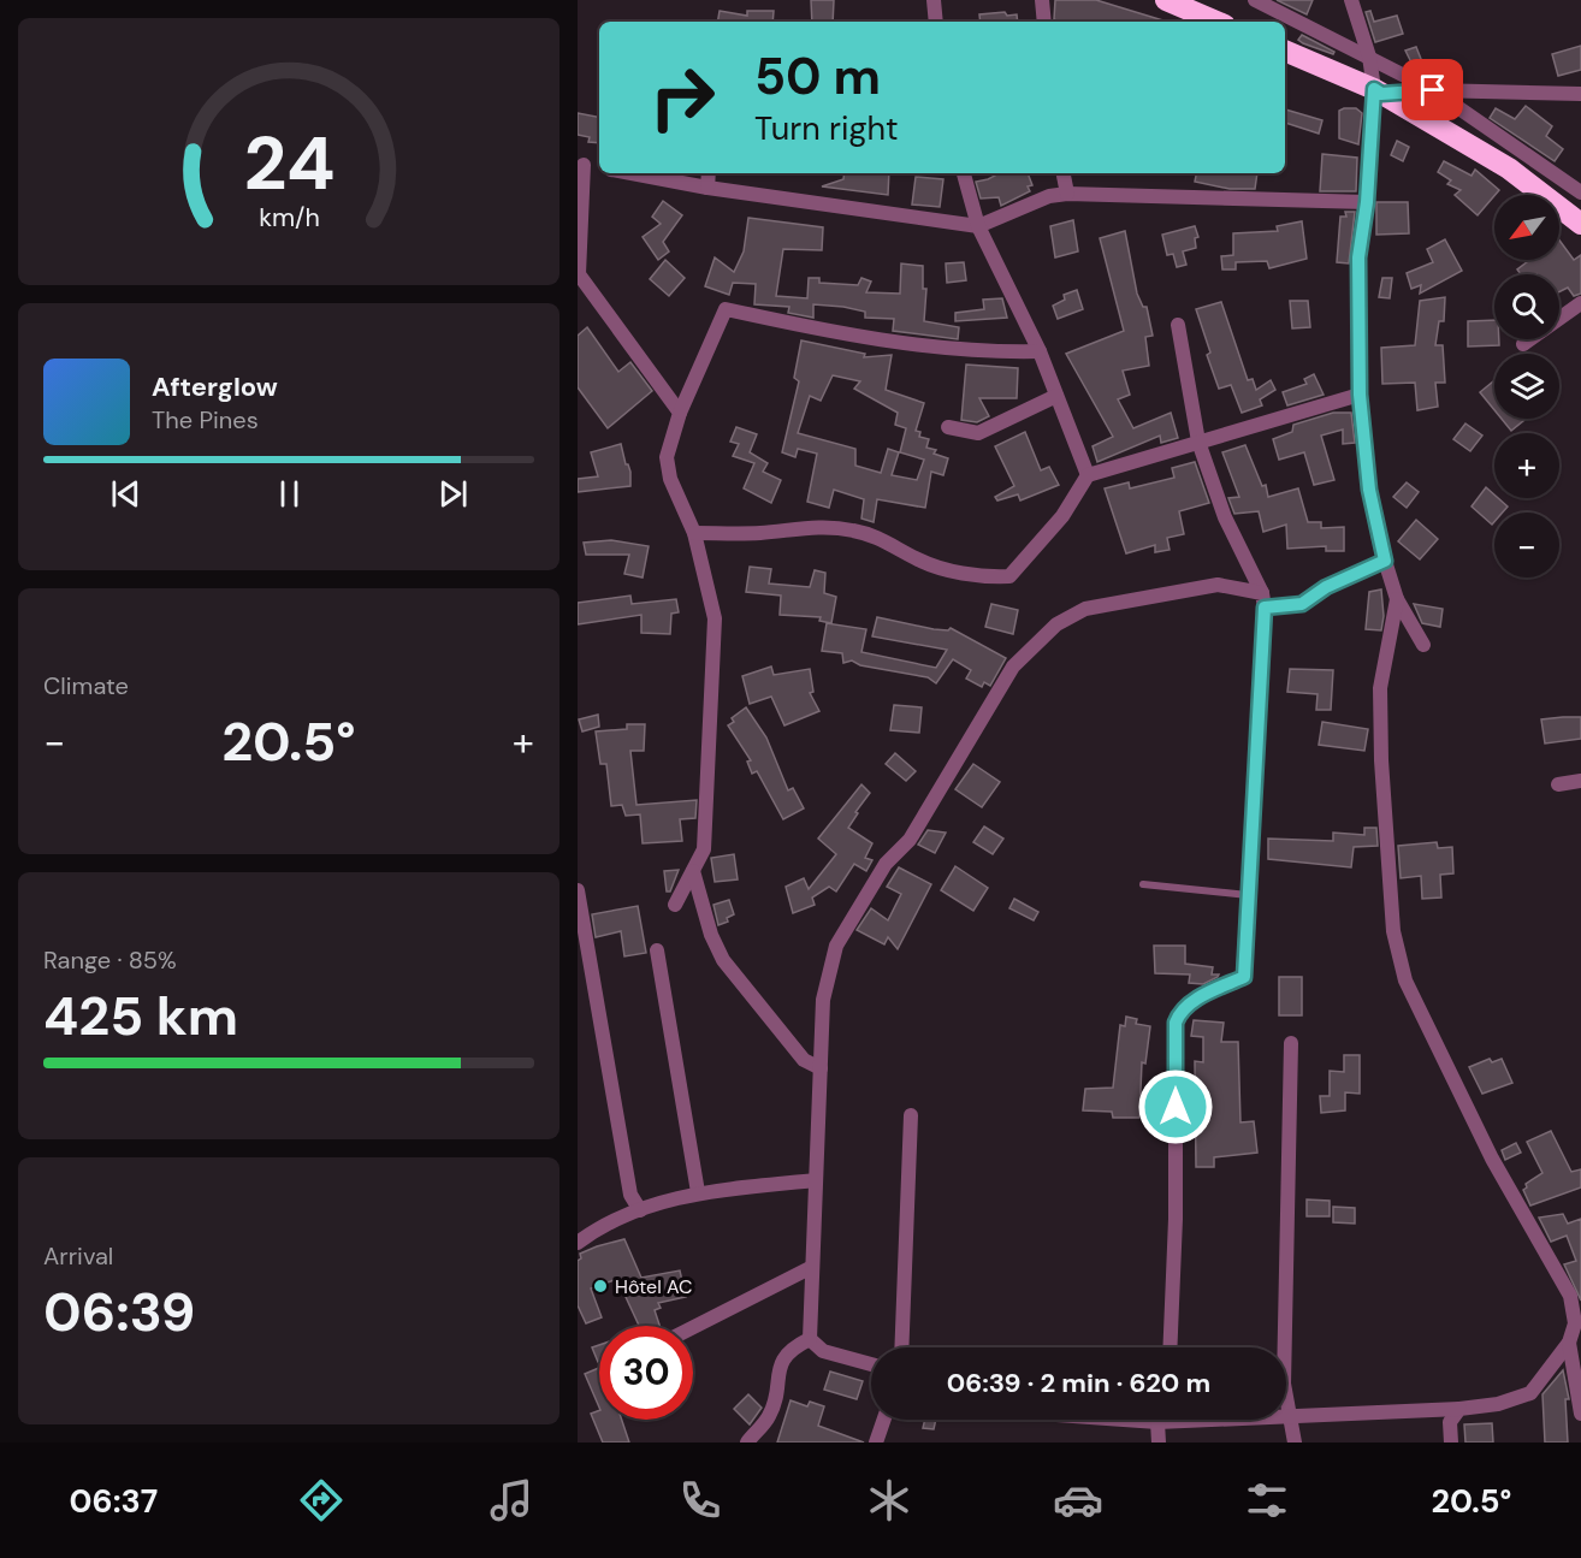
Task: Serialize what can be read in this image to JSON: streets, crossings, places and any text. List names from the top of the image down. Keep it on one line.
{"places":["Hôtel AC"],"north":"bottom left","page":{"turn":["50 m","Turn right"],"map_buttons":["+","−"],"song":["Afterglow","The Pines"],"tile":["Climate",["Range · 85%","425 km"],["Arrival","06:39"]],"heat":["−","20.5°","+"],"limit":"30","trip":"06:39 · 2 min · 620 m","tabs":["06:37","20.5°"],"gauge":["24","km/h"]}}
